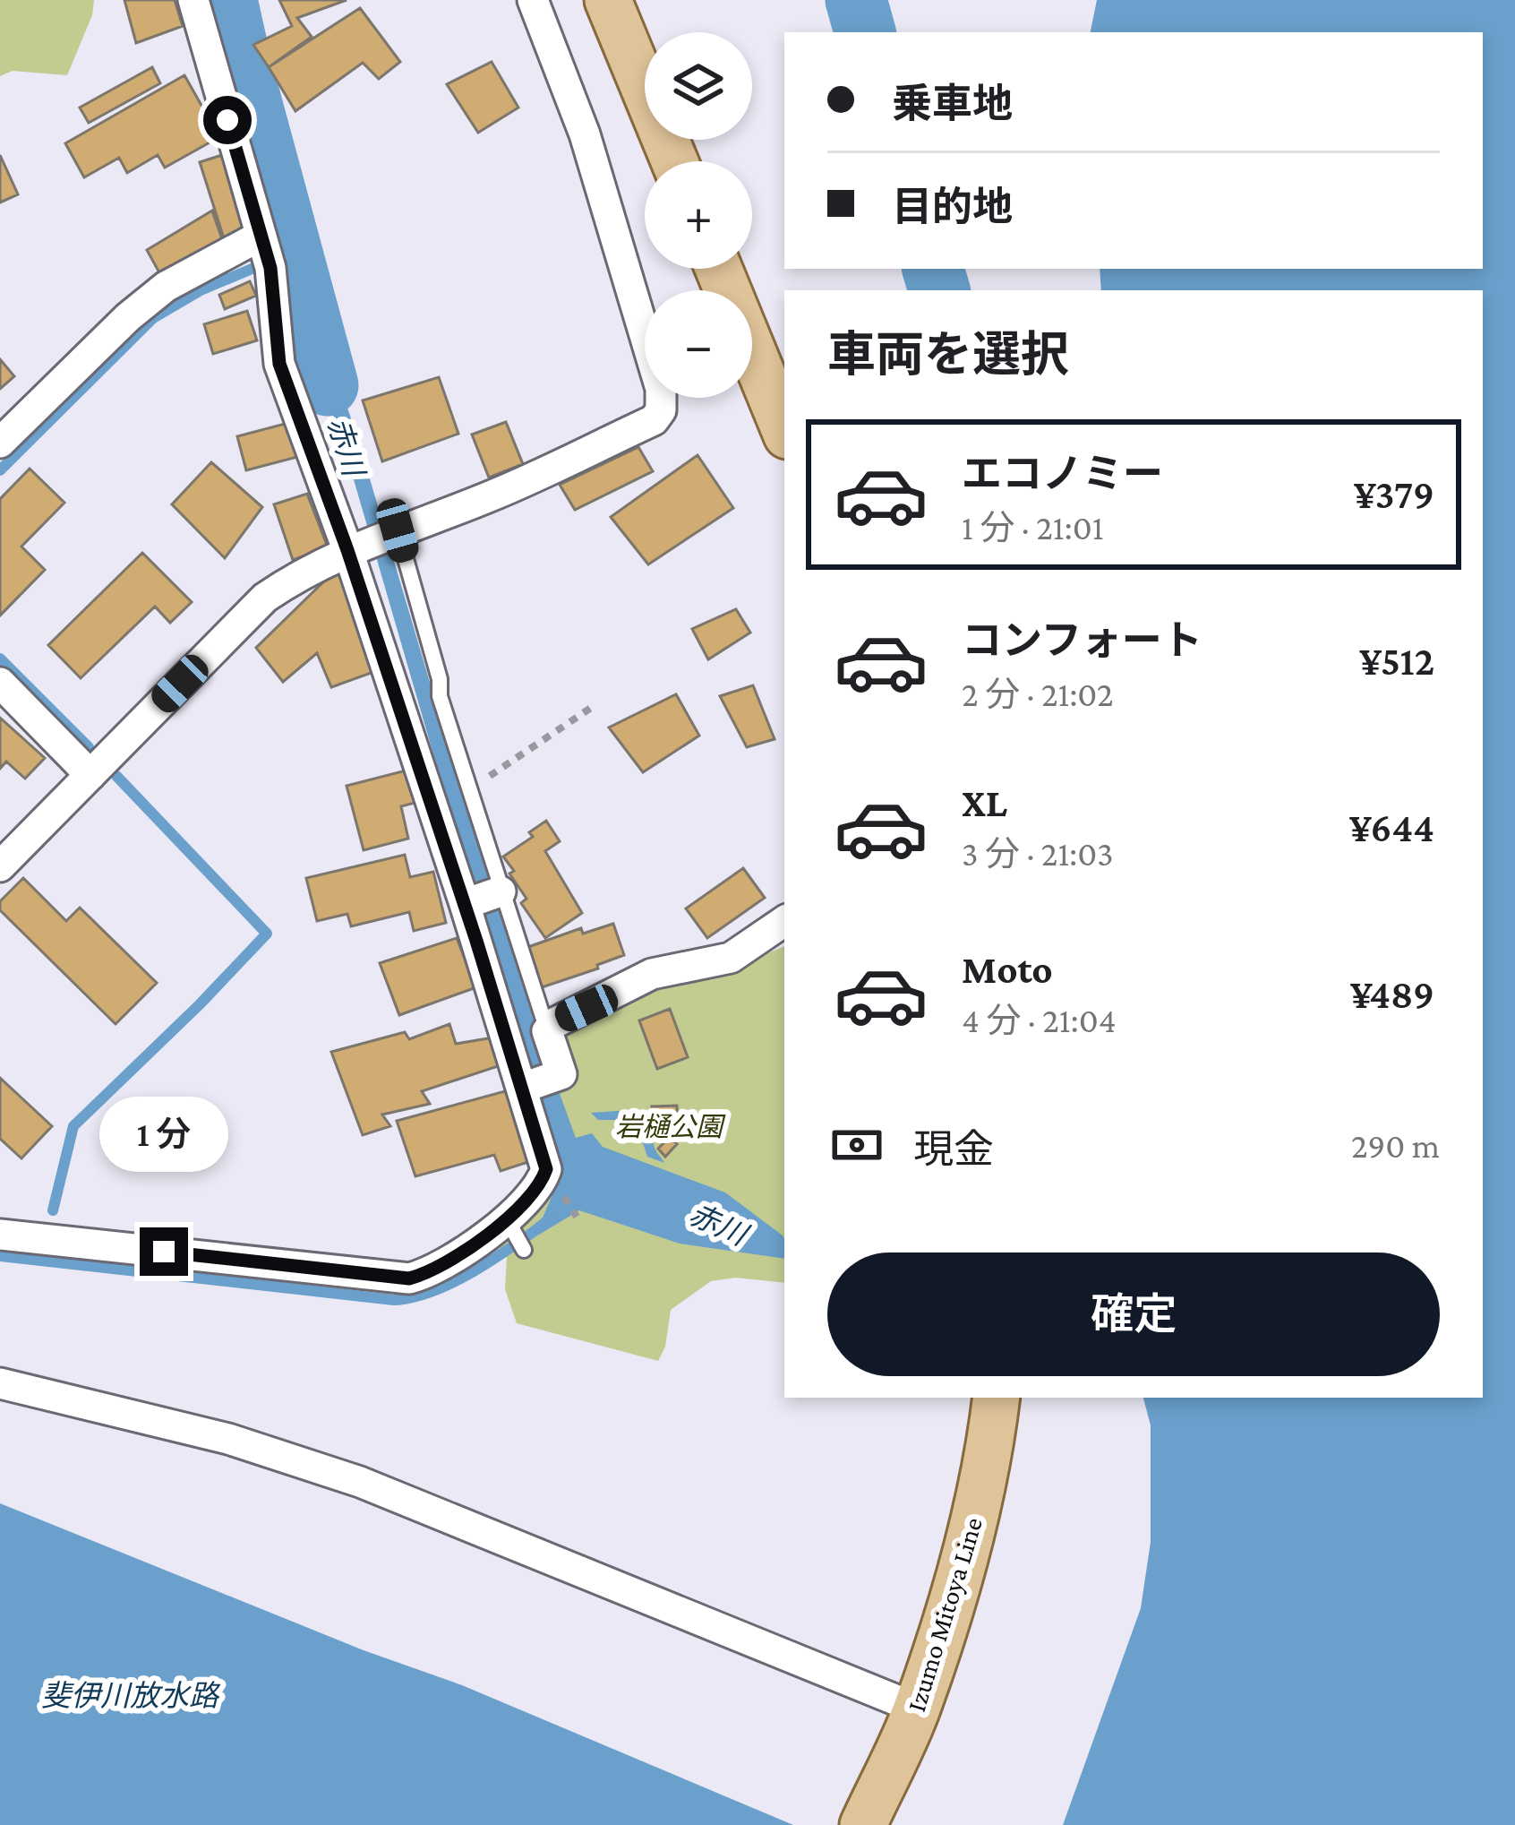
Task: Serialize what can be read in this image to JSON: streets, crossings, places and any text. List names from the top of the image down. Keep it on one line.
{"streets":{"main road":["Izumo Mitoya Line"]},"water":["赤川","斐伊川放水路"],"parks":["岩樋公園"],"page":{"map_buttons":["+","−"],"banner":["乗車地","目的地"],"heading":"車両を選択","list":[{"name":"エコノミー","note":"1 分 · 21:01","value":"¥379"},{"name":"コンフォート","note":"2 分 · 21:02","value":"¥512"},{"name":"XL","note":"3 分 · 21:03","value":"¥644"},{"name":"Moto","note":"4 分 · 21:04","value":"¥489"}],"pay":["現金","290 m"],"bubble":"1 分","buttons":"確定"}}
